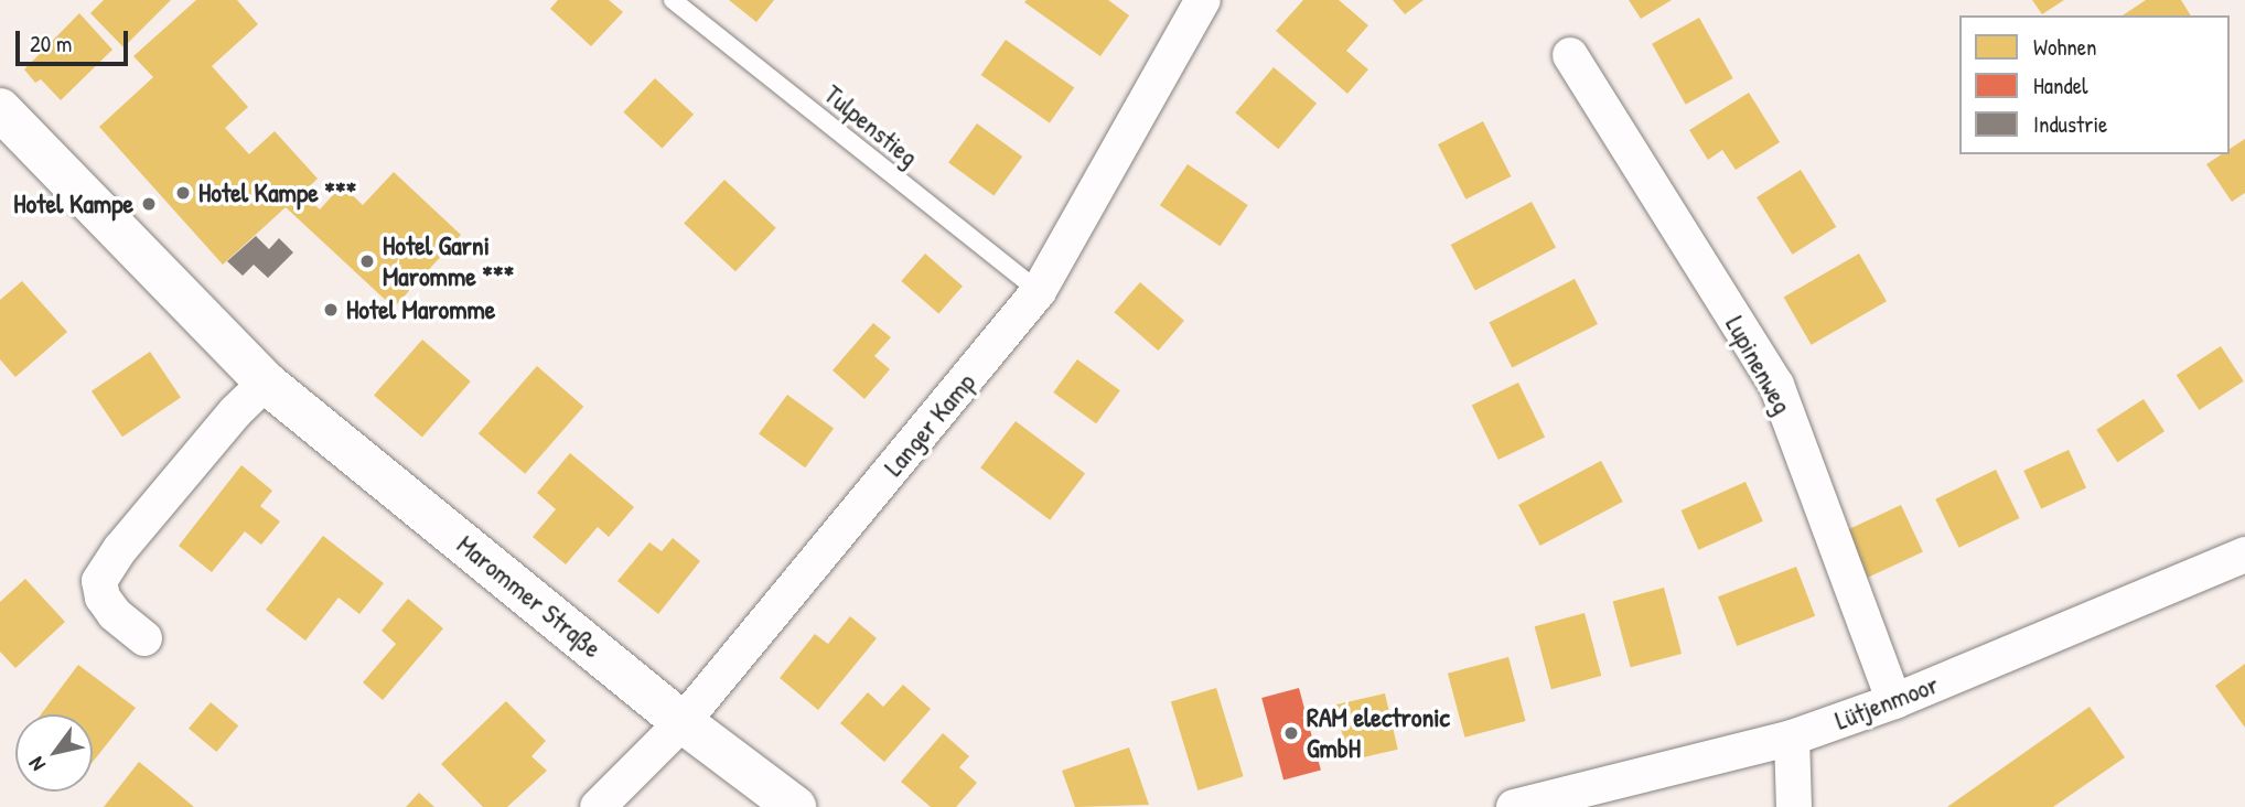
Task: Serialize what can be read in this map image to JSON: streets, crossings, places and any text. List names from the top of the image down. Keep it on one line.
{"streets":{"street":["Lupinenweg","Langer Kamp","Marommer Straße","Lütjenmoor"],"lane":["Tulpenstieg"]},"crossings":[["Tulpenstieg","Langer Kamp"],["Lupinenweg","Lütjenmoor"],["Langer Kamp","Marommer Straße"]],"places":["Hotel Kampe ***","Hotel Kampe","Hotel Garni Maromme ***","Hotel Maromme","RAM electronic GmbH"],"legend":["Wohnen","Handel","Industrie"],"scale_bar":"20 m","north":"bottom left"}
